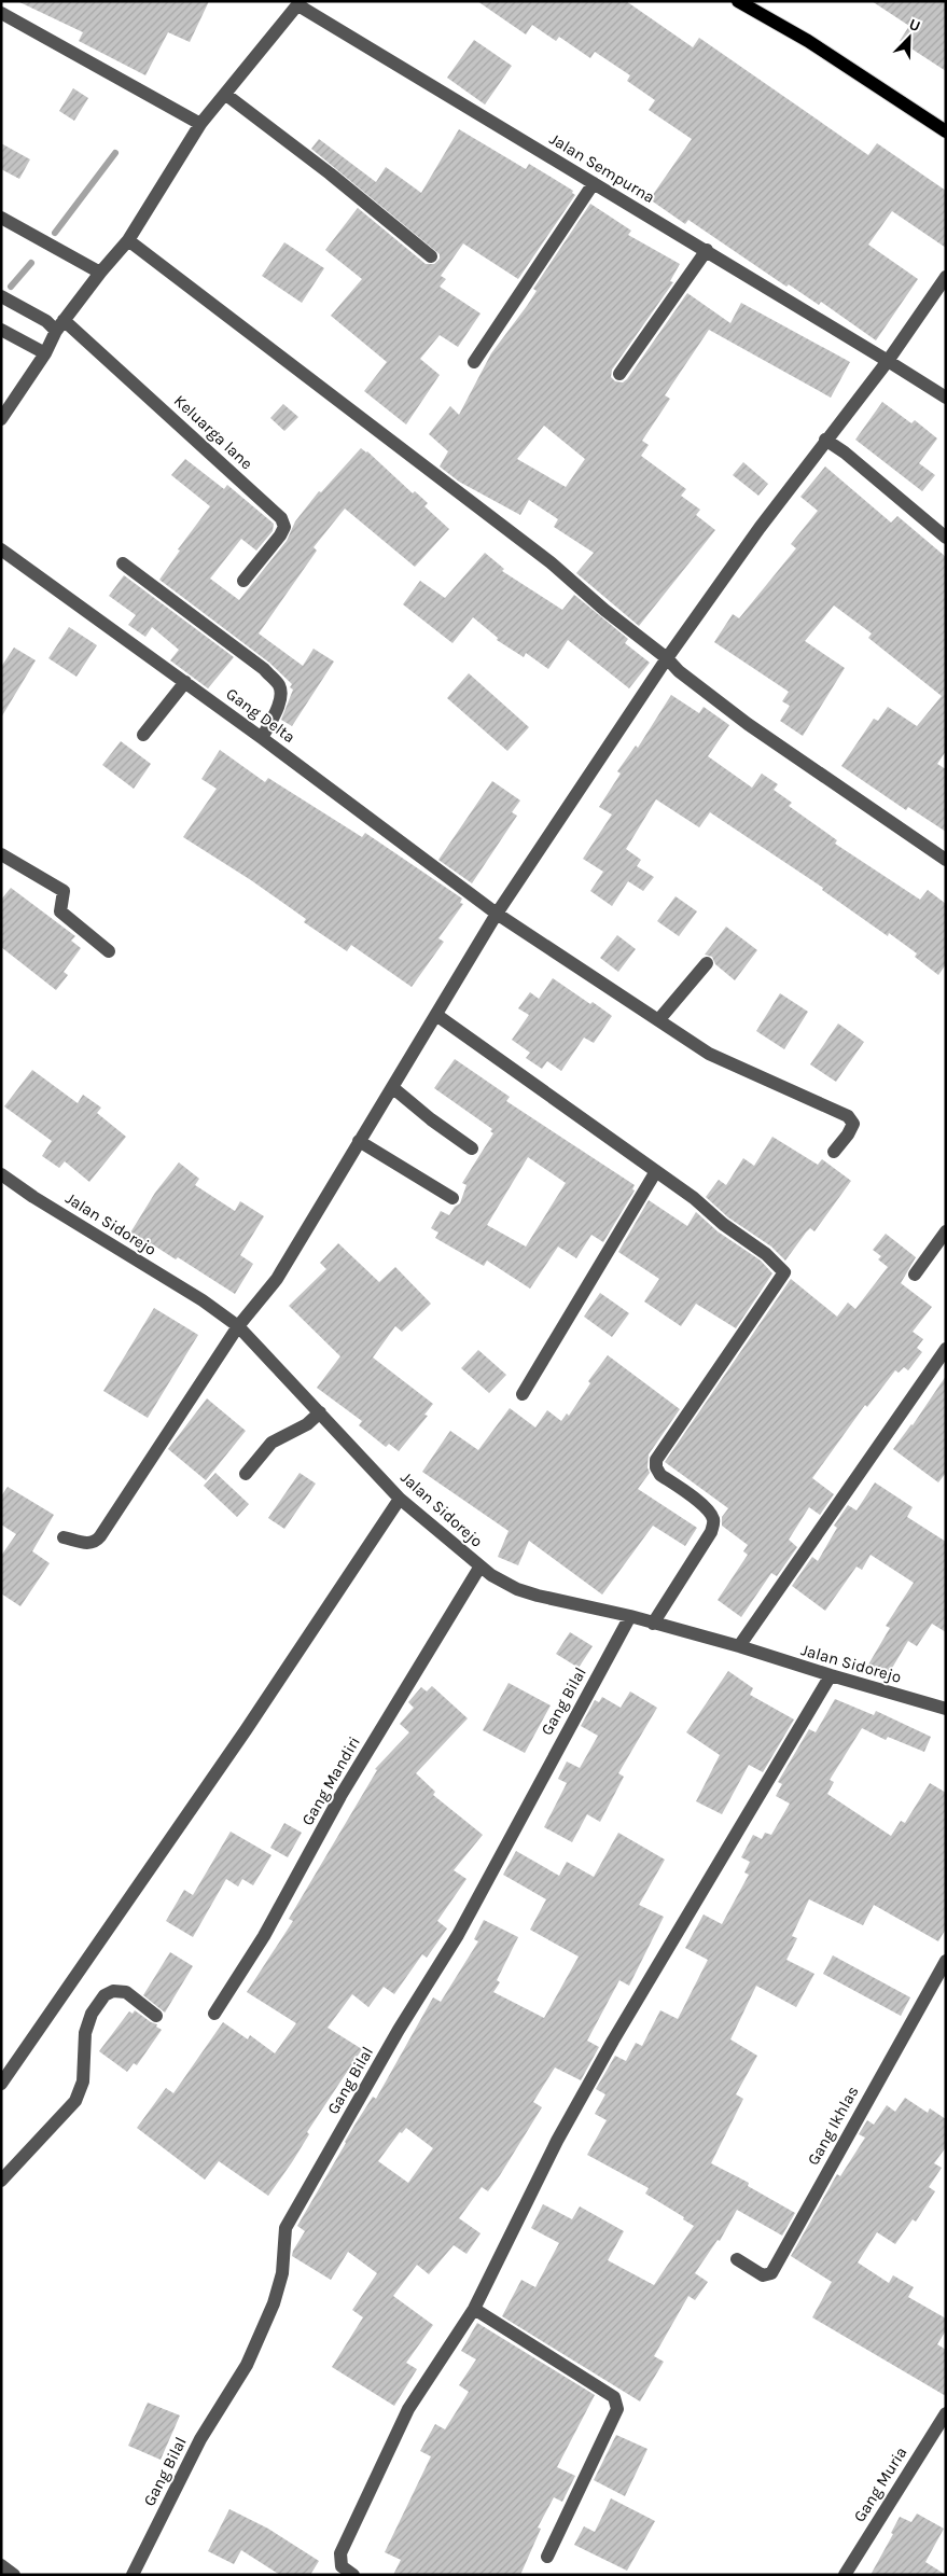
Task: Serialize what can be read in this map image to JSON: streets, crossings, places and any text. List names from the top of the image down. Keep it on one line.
{"streets":{"street":["Jalan Sempurna","Keluarga lane","Gang Delta","Jalan Sidorejo","Gang Bilal","Gang Mandiri","Gang Ikhlas","Gang Muria"]},"crossings":[["Jalan Sidorejo","Gang Bilal"],["Jalan Sidorejo","Gang Mandiri"]],"north":"top right"}
